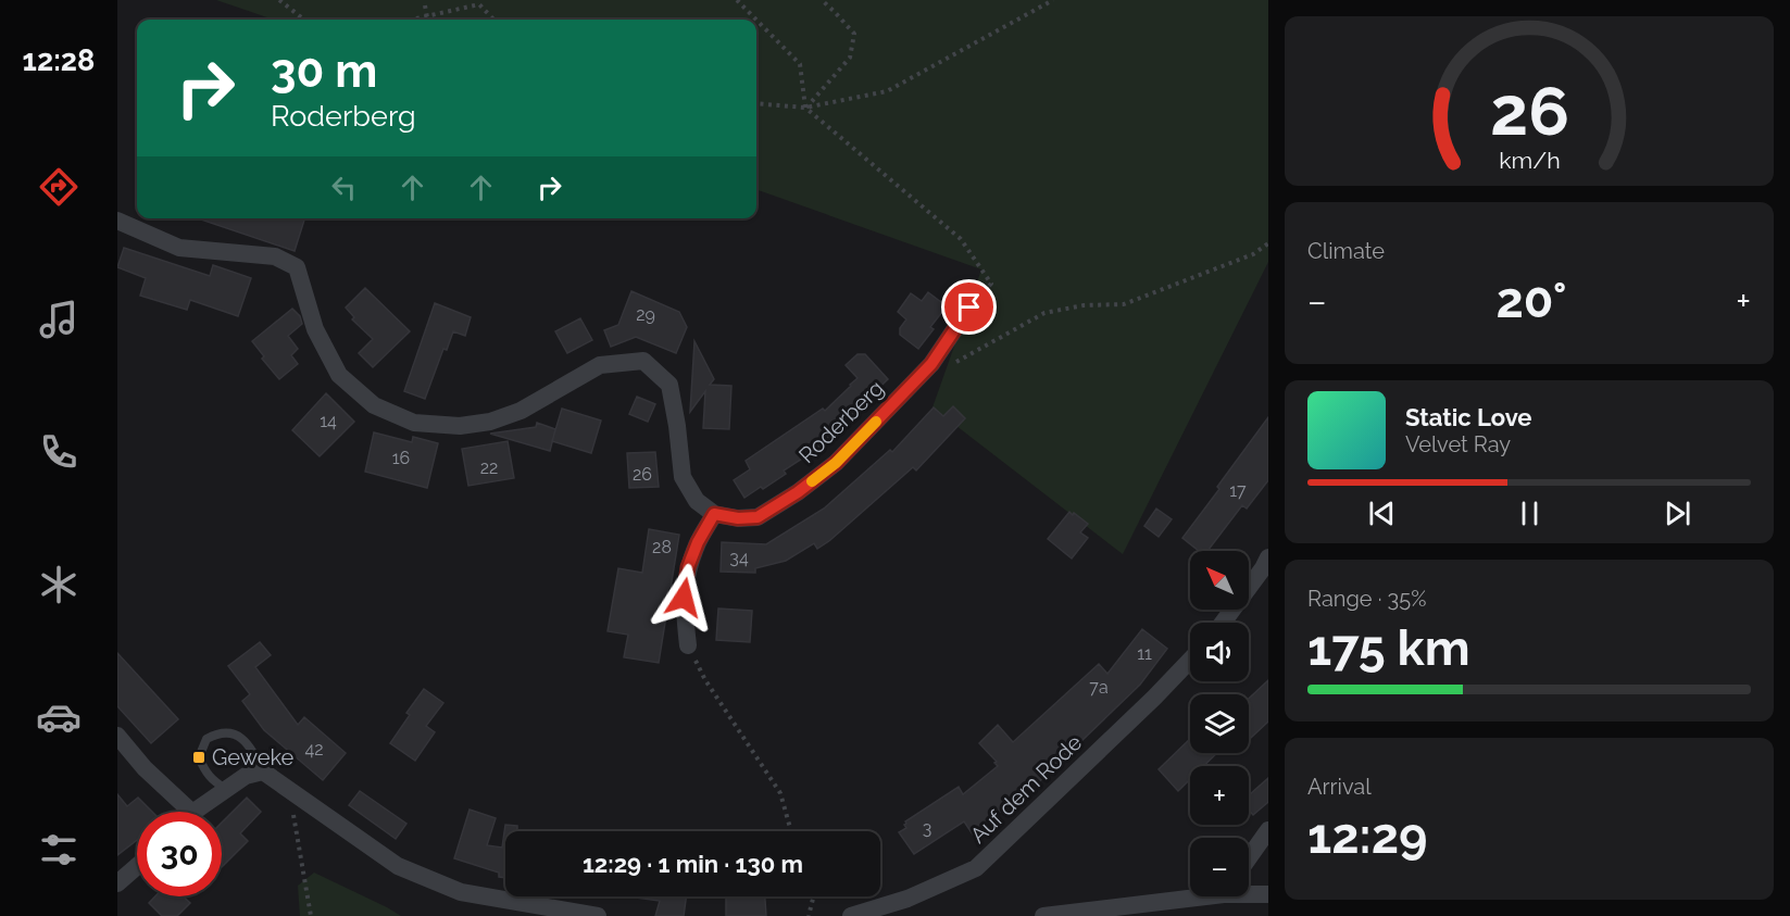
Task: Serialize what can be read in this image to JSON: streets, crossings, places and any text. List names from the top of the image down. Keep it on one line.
{"streets":{"street":["Roderberg","Auf dem Rode"]},"places":{"transit":["Geweke"]},"house_numbers":["29","14","16","22","26","17","28","34","11","7a","42","3"],"north":"top left","page":{"tabs":"12:28","turn":["30 m","Roderberg"],"tile":["Climate",["Range · 35%","175 km"],["Arrival","12:29"]],"heat":["−","20°","+"],"song":["Static Love","Velvet Ray"],"map_buttons":["+","−"],"limit":"30","trip":"12:29 · 1 min · 130 m","gauge":["26","km/h"]}}
